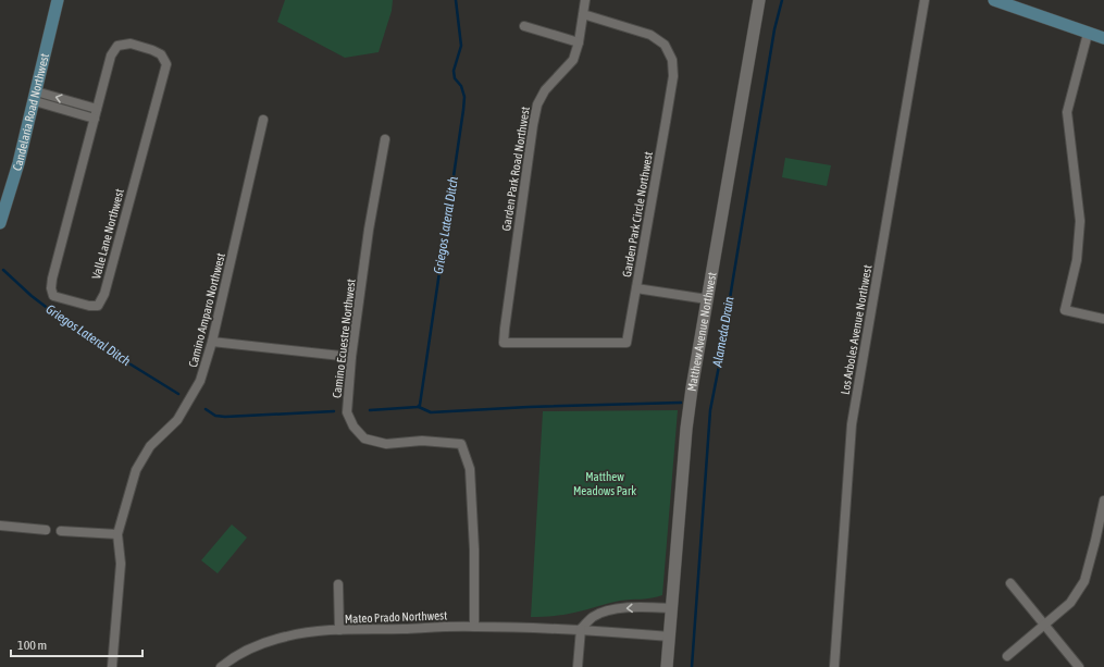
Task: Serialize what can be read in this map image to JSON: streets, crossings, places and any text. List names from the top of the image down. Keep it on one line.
{"streets":{"main road":["Candelaria Road Northwest"],"street":["Garden Park Road Northwest","Garden Park Circle Northwest","Valle Lane Northwest","Camino Amparo Northwest","Los Arboles Avenue Northwest","Matthew Avenue Northwest","Camino Ecuestre Northwest","Mateo Prado Northwest"]},"crossings":[["Garden Park Road Northwest","Garden Park Circle Northwest"],["Matthew Avenue Northwest","Mateo Prado Northwest"],["Camino Ecuestre Northwest","Mateo Prado Northwest"]],"water":["Griegos Lateral Ditch","Alameda Drain"],"parks":["Matthew Meadows Park"],"scale_bar":"100 m"}
